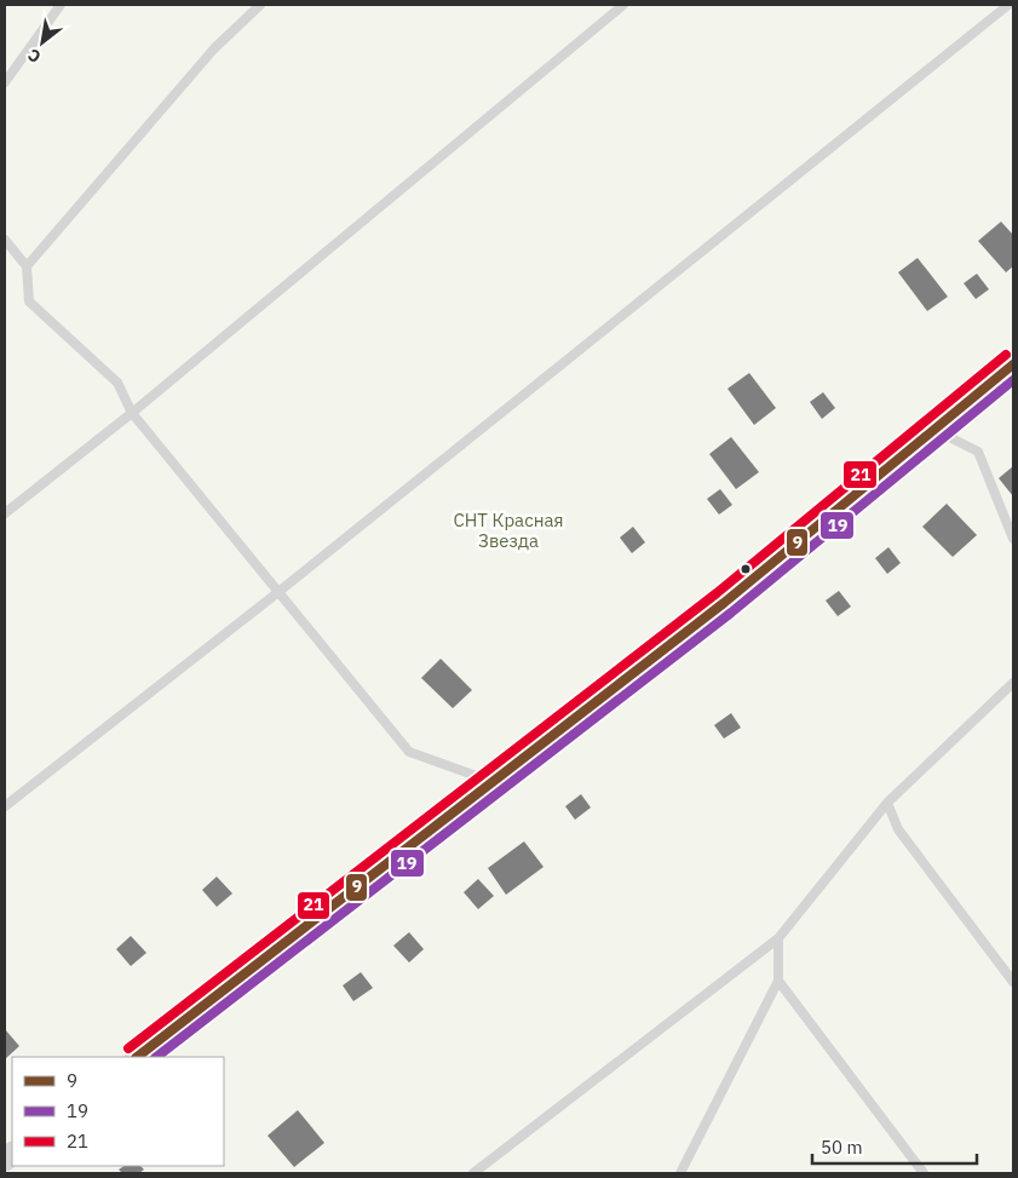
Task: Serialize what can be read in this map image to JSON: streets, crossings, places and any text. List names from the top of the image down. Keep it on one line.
{"parks":["СНТ Красная Звезда"],"lines":["transit line 21","transit line 9","transit line 19"],"legend":["9","19","21"],"scale_bar":"50 m","north":"bottom left"}
